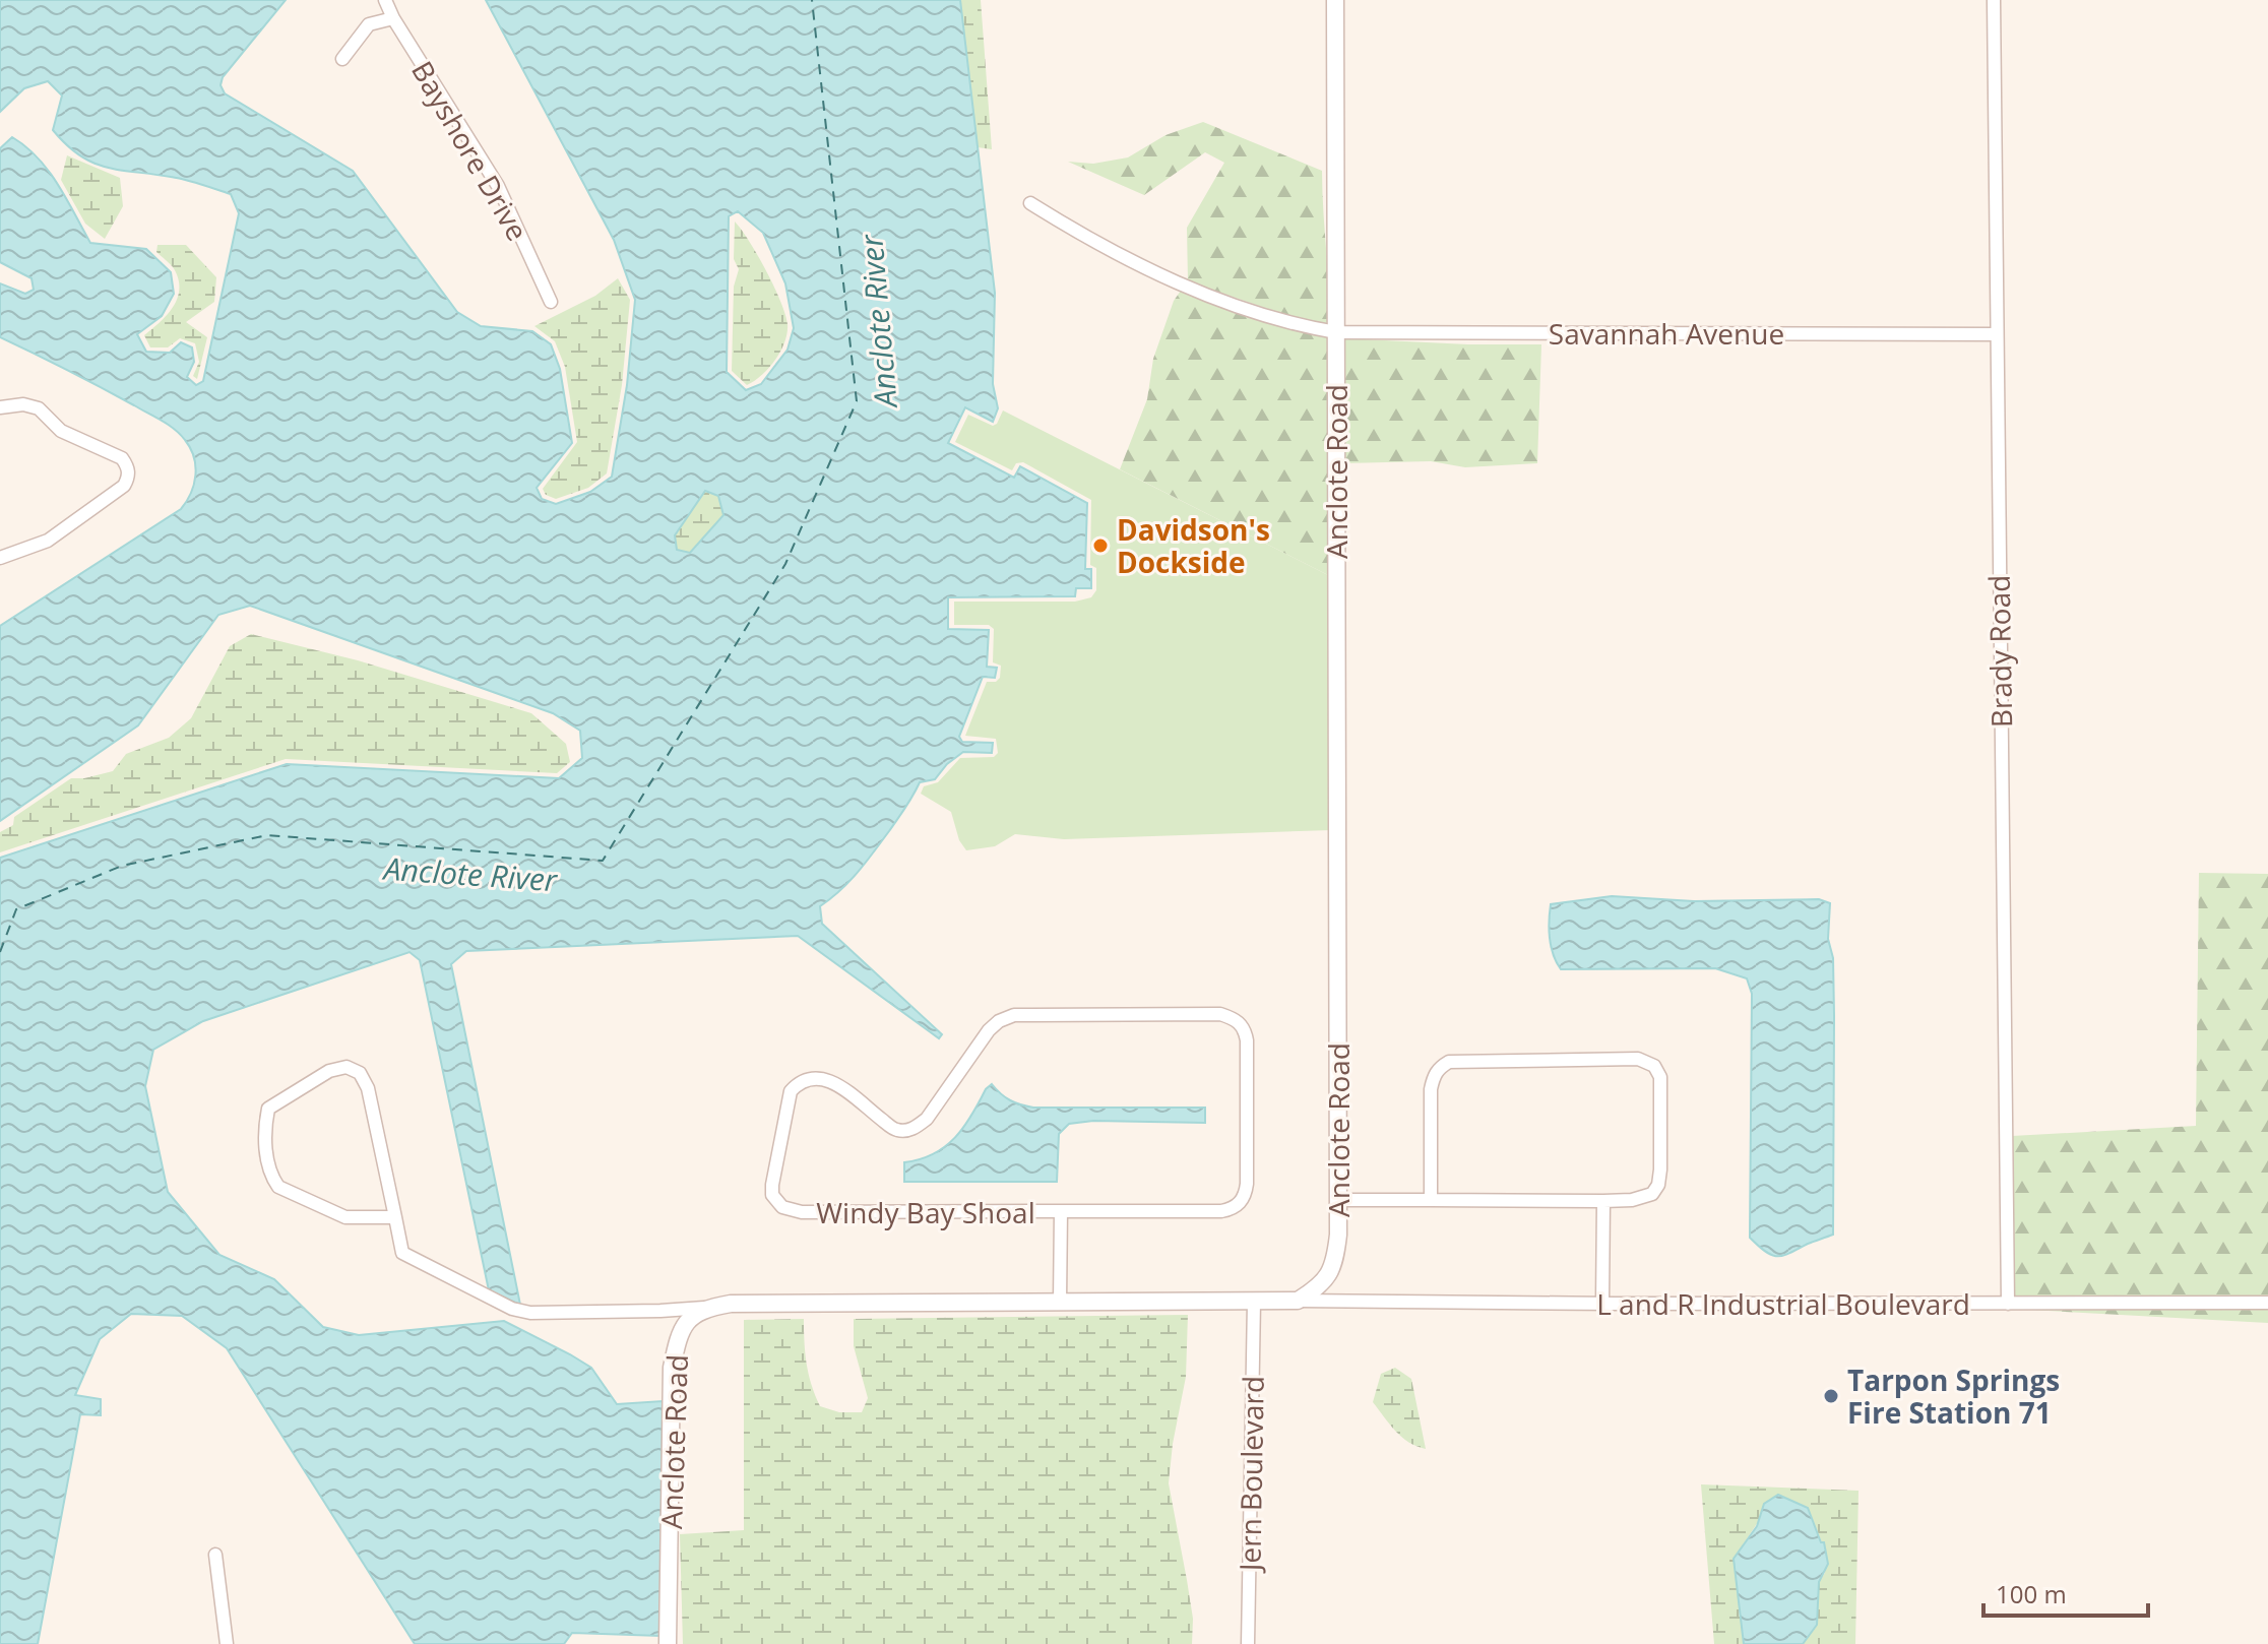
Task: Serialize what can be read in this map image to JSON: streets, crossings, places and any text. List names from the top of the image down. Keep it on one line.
{"streets":{"street":["Bayshore Drive","Savannah Avenue","Anclote Road","Brady Road","Windy Bay Shoal","L and R Industrial Boulevard","Jern Boulevard"]},"crossings":[["Savannah Avenue","Anclote Road"],["Savannah Avenue","Brady Road"],["Anclote Road","L and R Industrial Boulevard"],["Brady Road","L and R Industrial Boulevard"]],"water":["Anclote River"],"places":["Davidson's Dockside","Tarpon Springs Fire Station 71"],"scale_bar":"100 m"}
